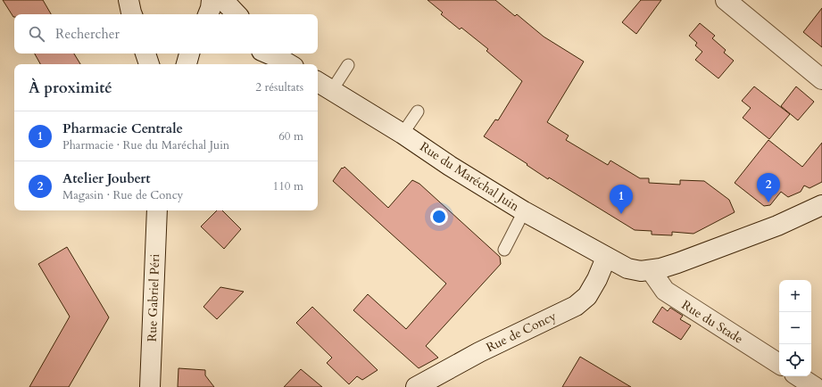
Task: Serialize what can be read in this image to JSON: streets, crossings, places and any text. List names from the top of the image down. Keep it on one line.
{"streets":{"street":["Rue du Maréchal Juin","Rue Gabriel Péri","Rue du Stade","Rue de Concy"]},"crossings":[["Rue du Maréchal Juin","Rue du Stade"],["Rue du Maréchal Juin","Rue de Concy"]],"page":{"search":"Rechercher","heading":["À proximité","2 résultats"],"list":[{"mark":"1","name":"Pharmacie Centrale","note":"Pharmacie · Rue du Maréchal Juin","value":"60 m"},{"mark":"2","name":"Atelier Joubert","note":"Magasin · Rue de Concy","value":"110 m"}],"pins":["2","1"],"map_buttons":["+","−"]}}
